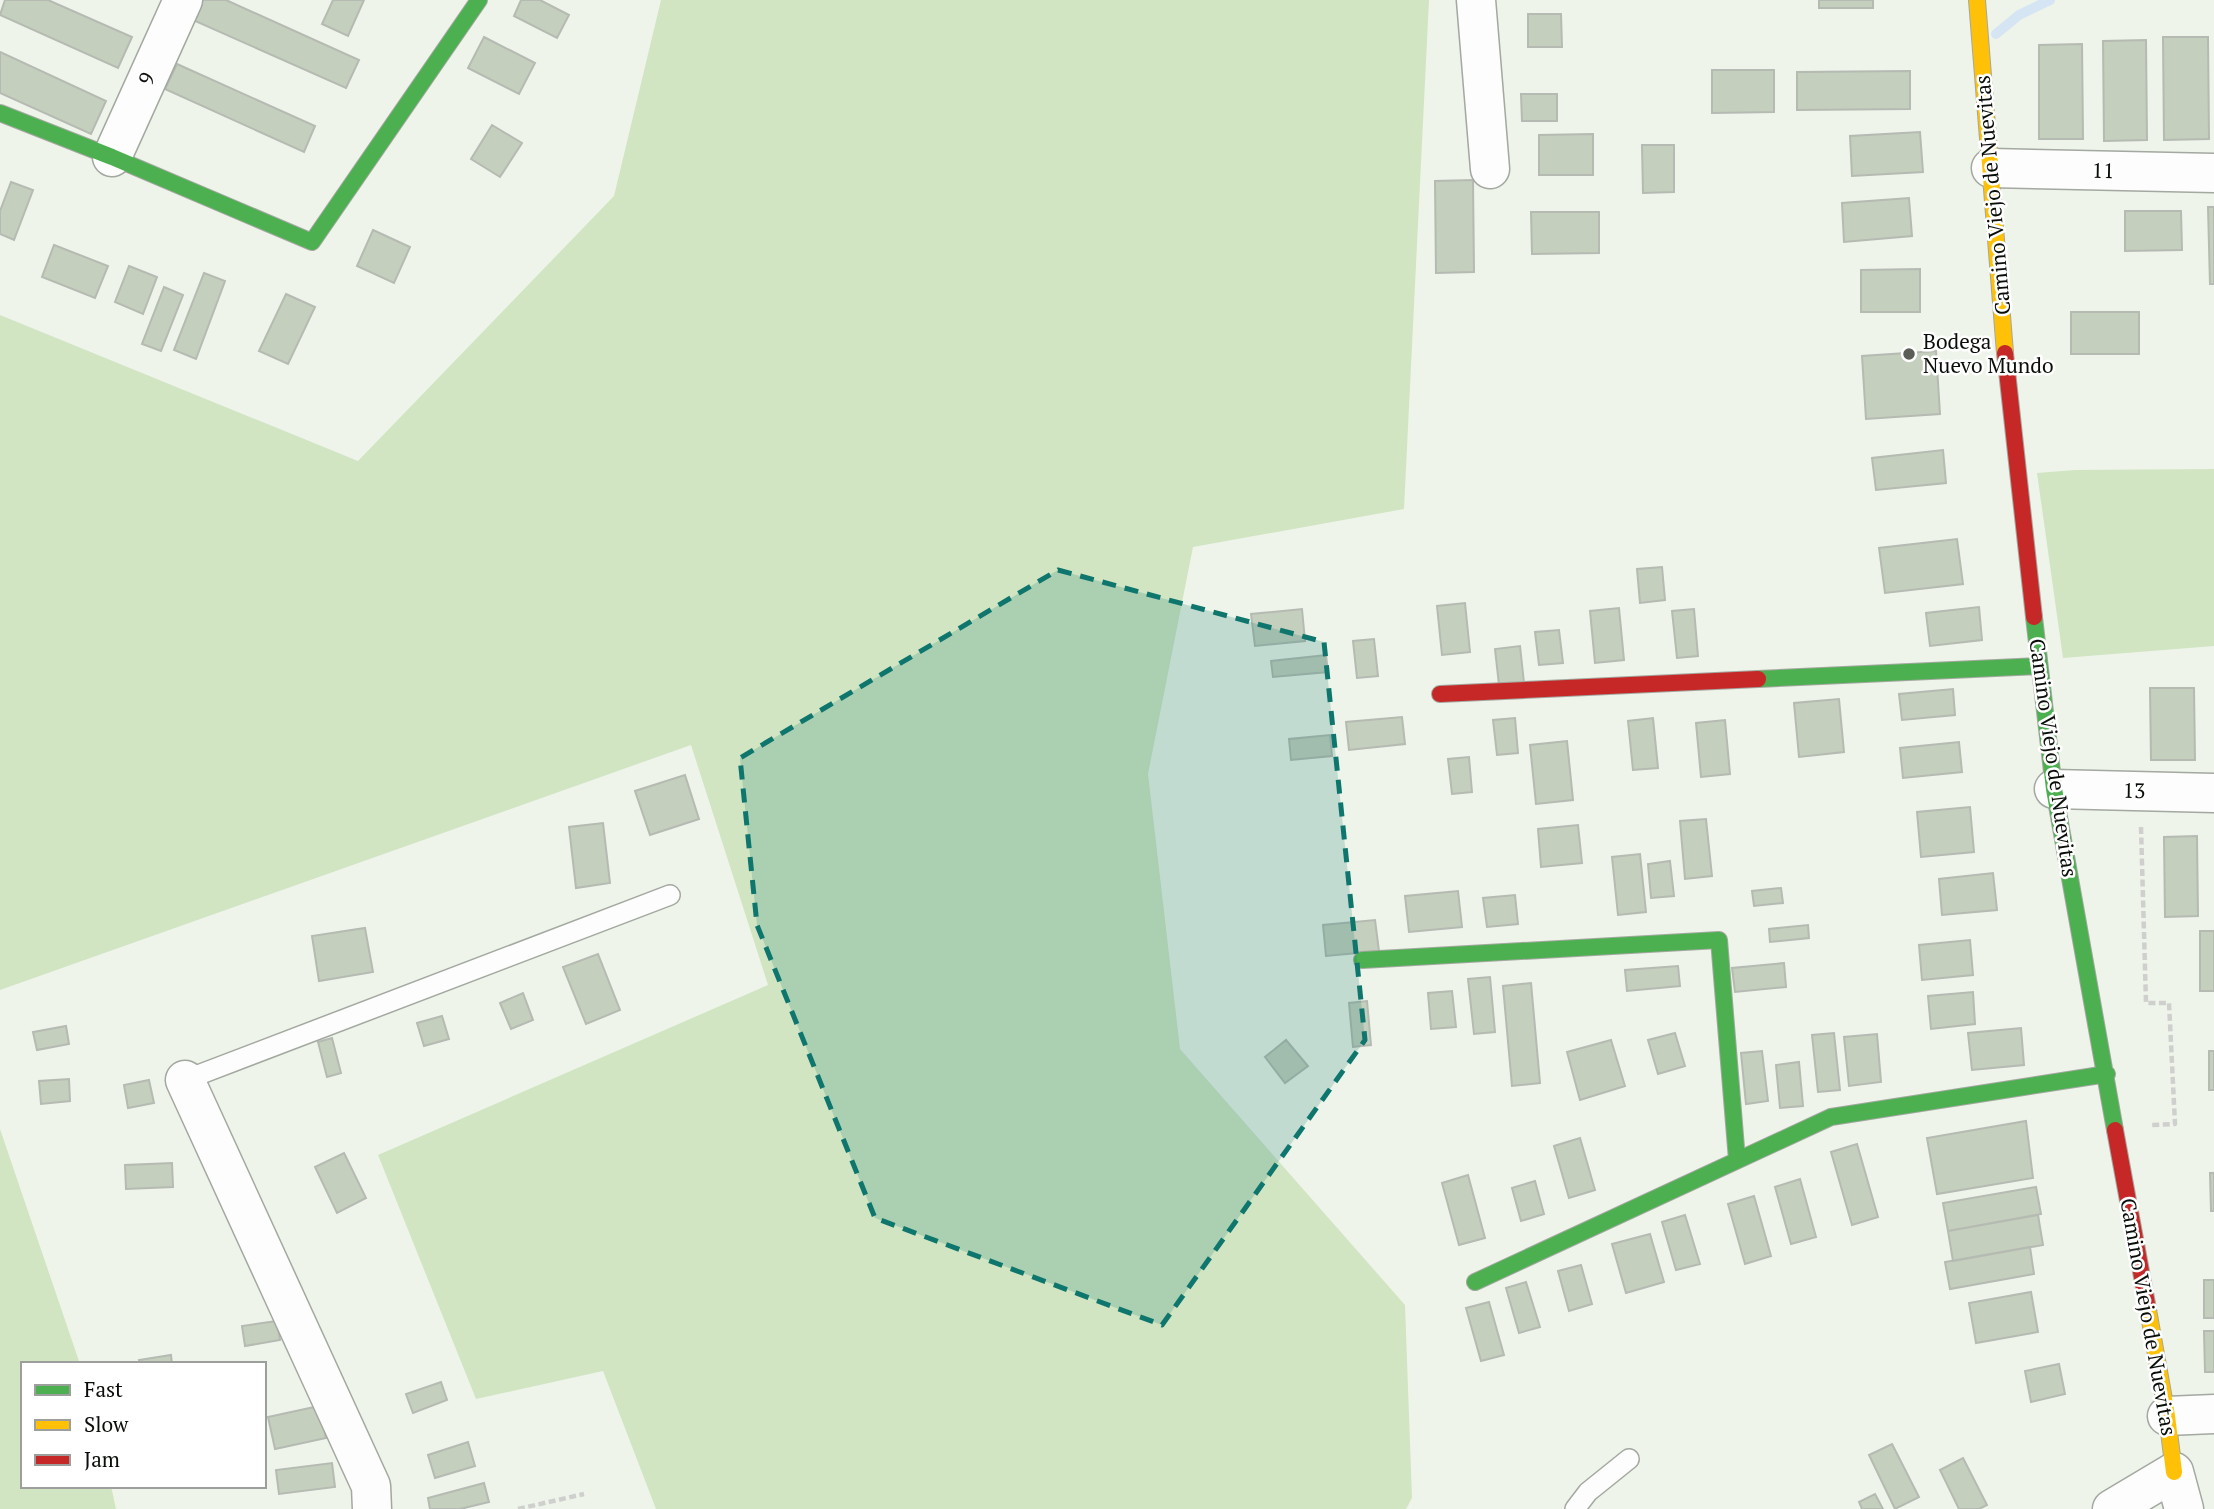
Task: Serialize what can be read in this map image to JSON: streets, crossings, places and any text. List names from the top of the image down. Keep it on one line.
{"streets":{"street":["9","11","Camino Viejo de Nuevitas","13"]},"crossings":[["11","Camino Viejo de Nuevitas"],["Camino Viejo de Nuevitas","13"]],"places":["Bodega Nuevo Mundo"],"legend":["Fast","Slow","Jam"]}
